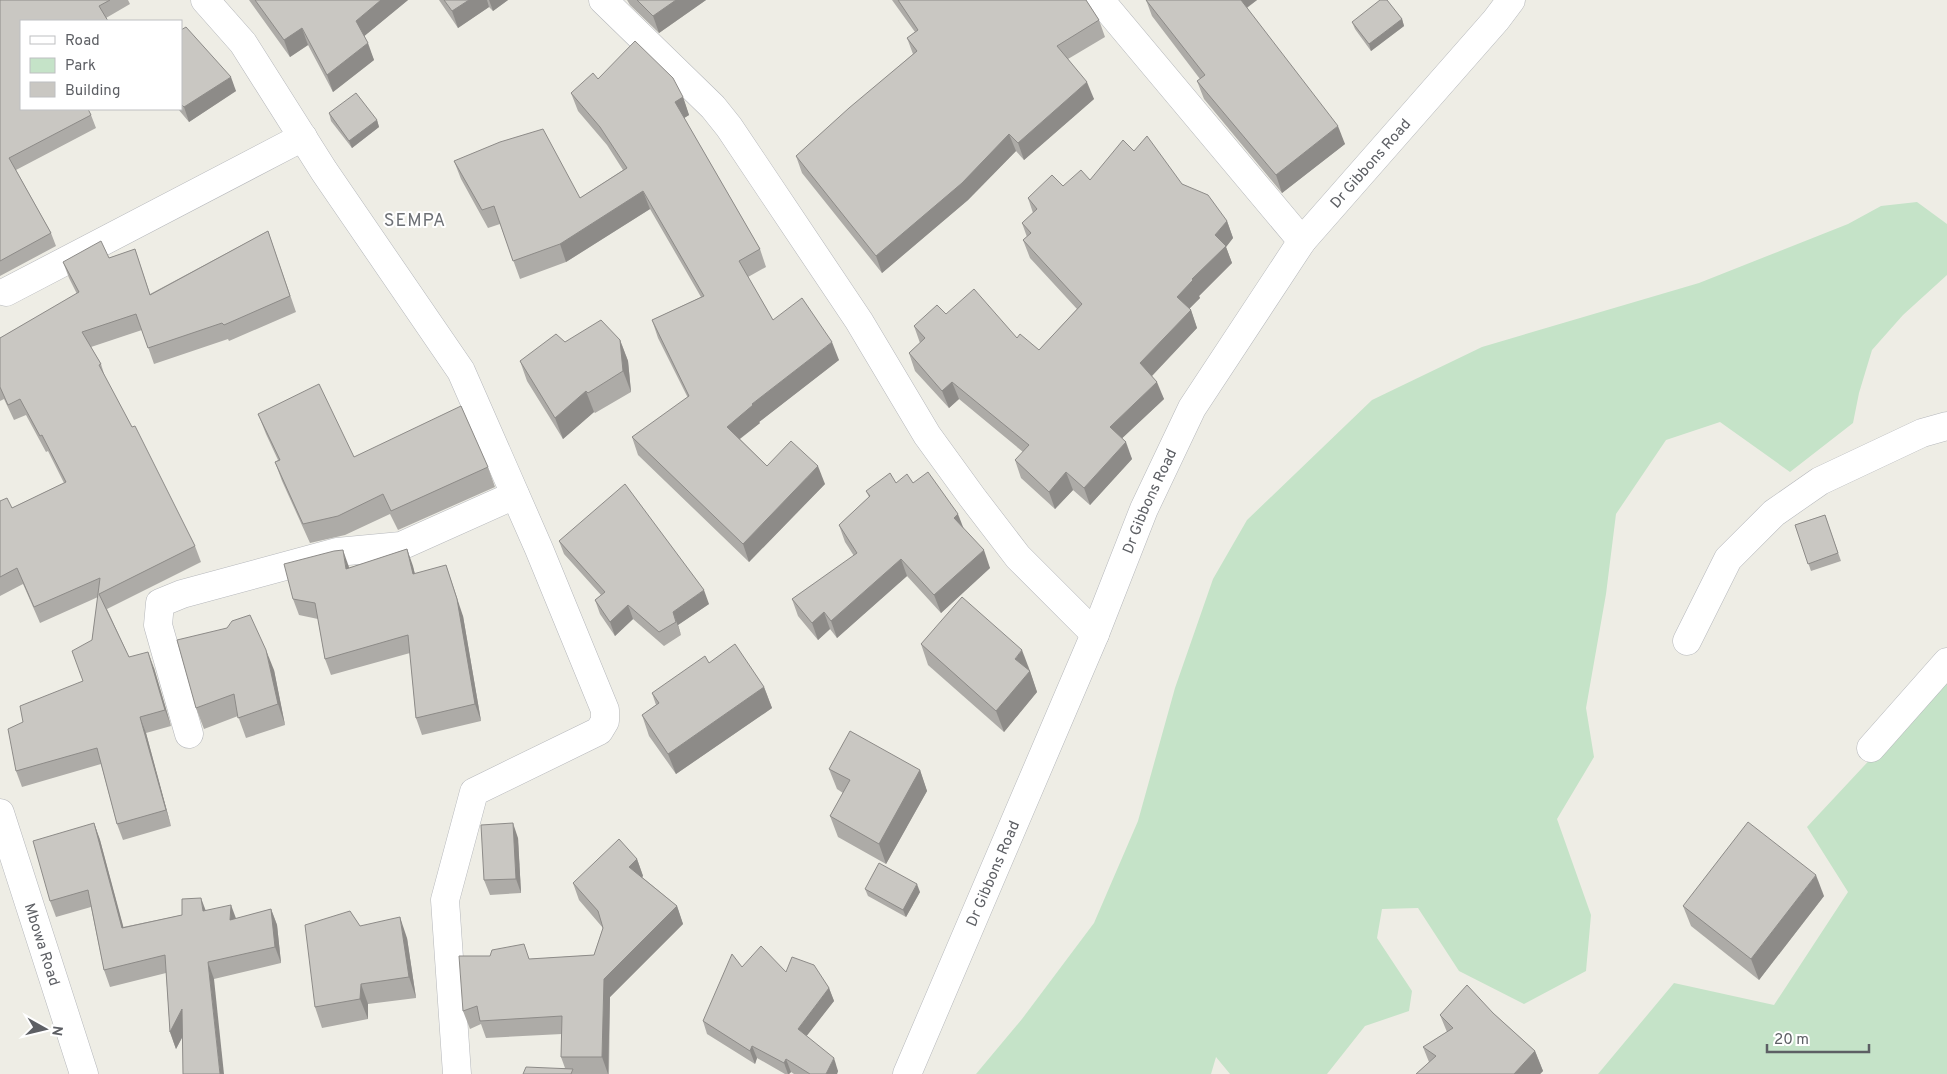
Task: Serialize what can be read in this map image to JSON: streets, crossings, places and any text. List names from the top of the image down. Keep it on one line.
{"streets":{"street":["Dr Gibbons Road","Mbowa Road"]},"districts":["SEMPA"],"legend":["Road","Park","Building"],"scale_bar":"20 m","north":"right"}
